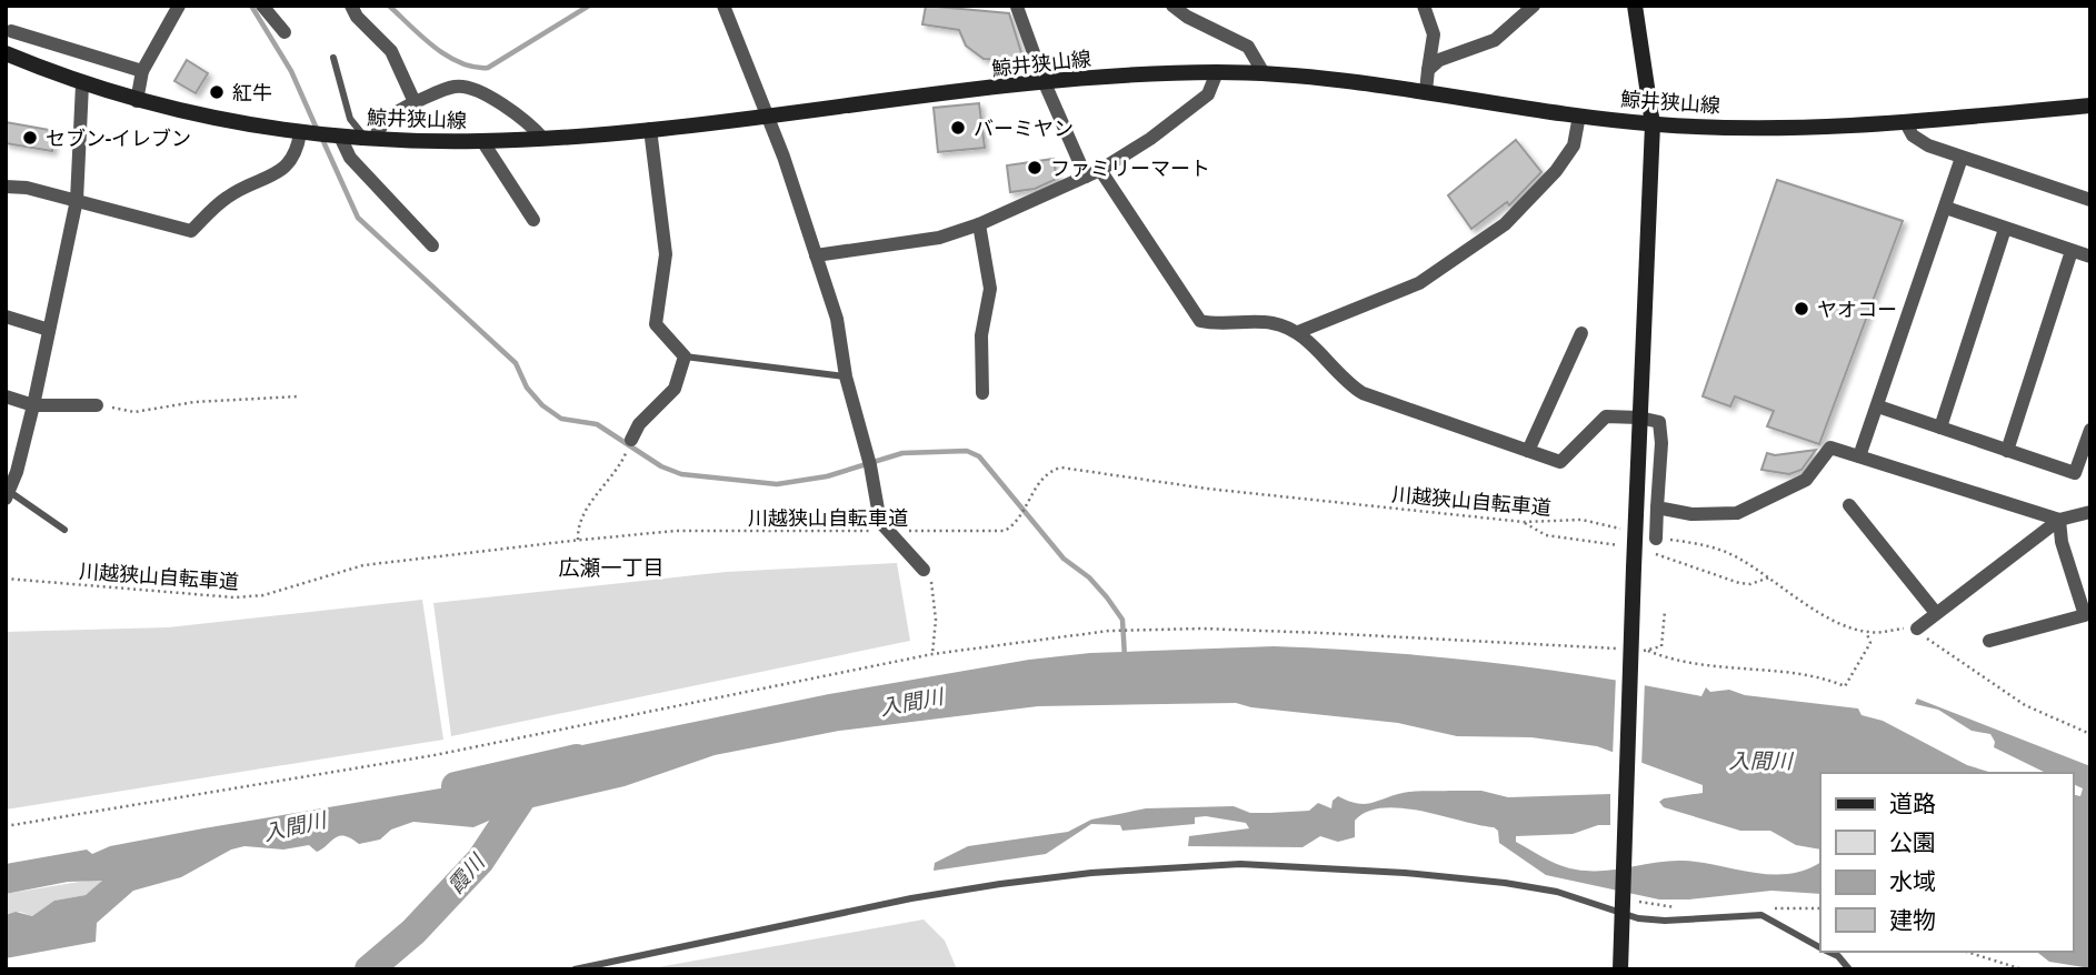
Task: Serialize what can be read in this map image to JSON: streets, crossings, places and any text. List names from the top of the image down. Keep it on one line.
{"streets":{"main road":["鯨井狭山線"],"path":["川越狭山自転車道"]},"districts":["広瀬一丁目"],"water":["入間川","霞川"],"places":["紅牛","バーミヤン","セブン-イレブン","ファミリーマート","ヤオコー"],"legend":["道路","公園","水域","建物"]}
